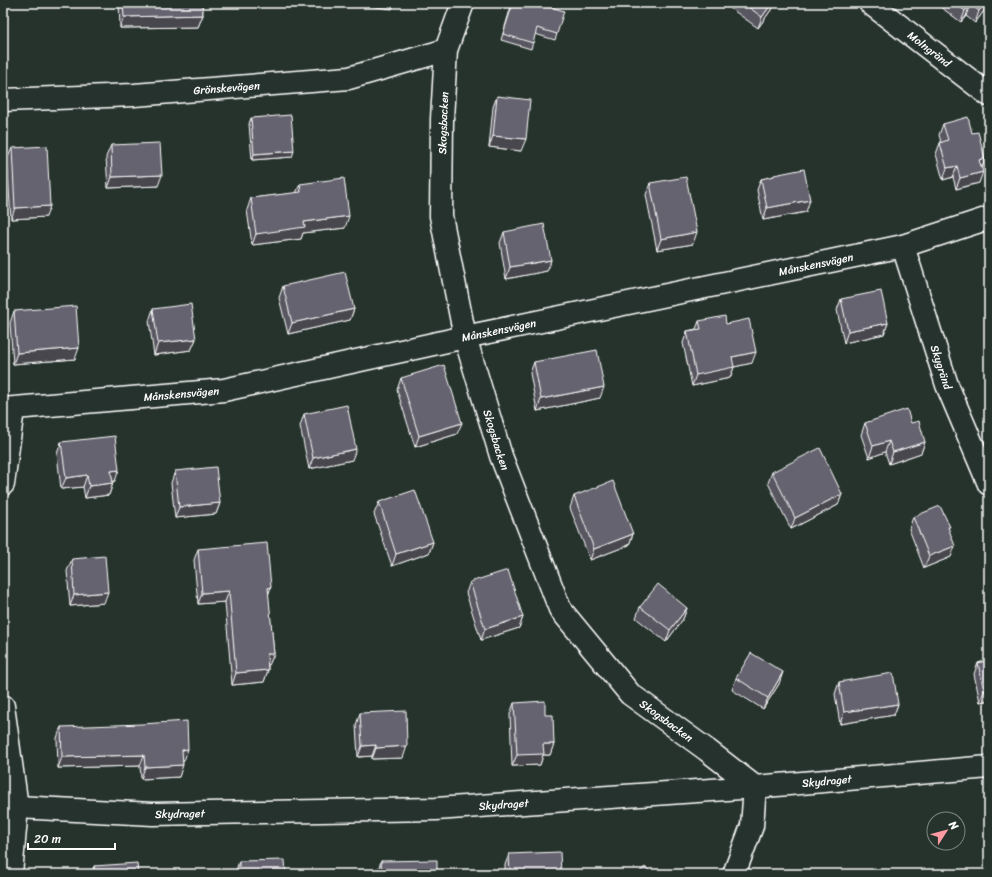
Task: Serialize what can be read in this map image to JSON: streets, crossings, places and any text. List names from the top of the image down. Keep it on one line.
{"streets":{"street":["Molngränd","Grönskevägen","Skogsbacken","Månskensvägen","Skygränd","Skydraget"]},"crossings":[["Grönskevägen","Skogsbacken"],["Skogsbacken","Månskensvägen"],["Skogsbacken","Skydraget"],["Månskensvägen","Skygränd"]],"scale_bar":"20 m","north":"top right"}
